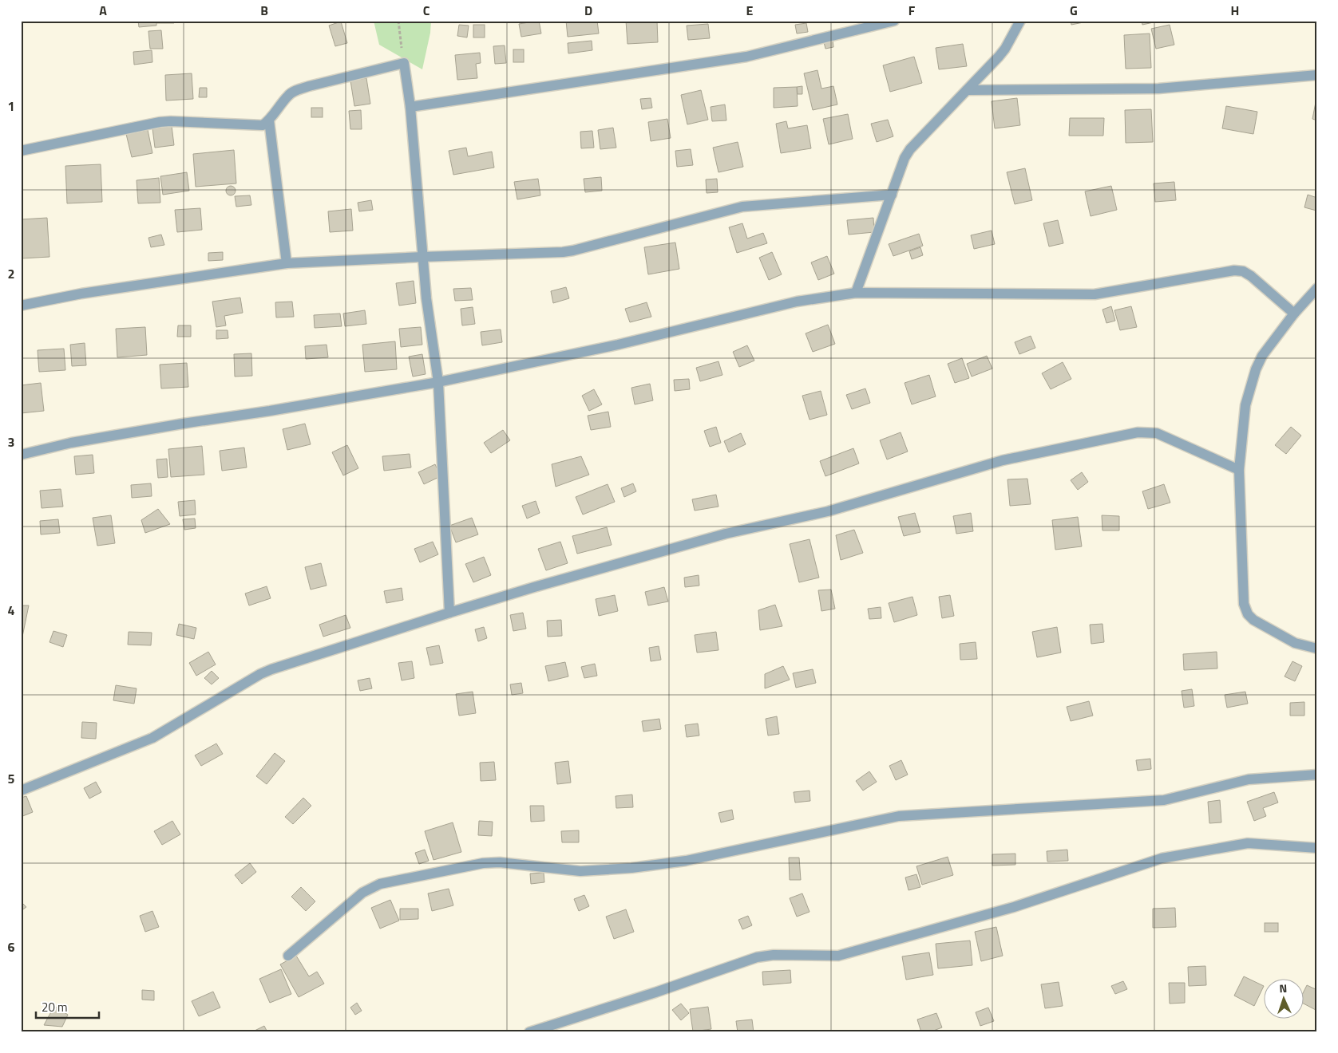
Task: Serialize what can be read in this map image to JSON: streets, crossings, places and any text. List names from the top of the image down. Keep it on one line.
{"scale_bar":"20 m","north":"top","grid":{"columns":["A","B","C","D","E","F","G","H"],"rows":["1","2","3","4","5","6"]}}
